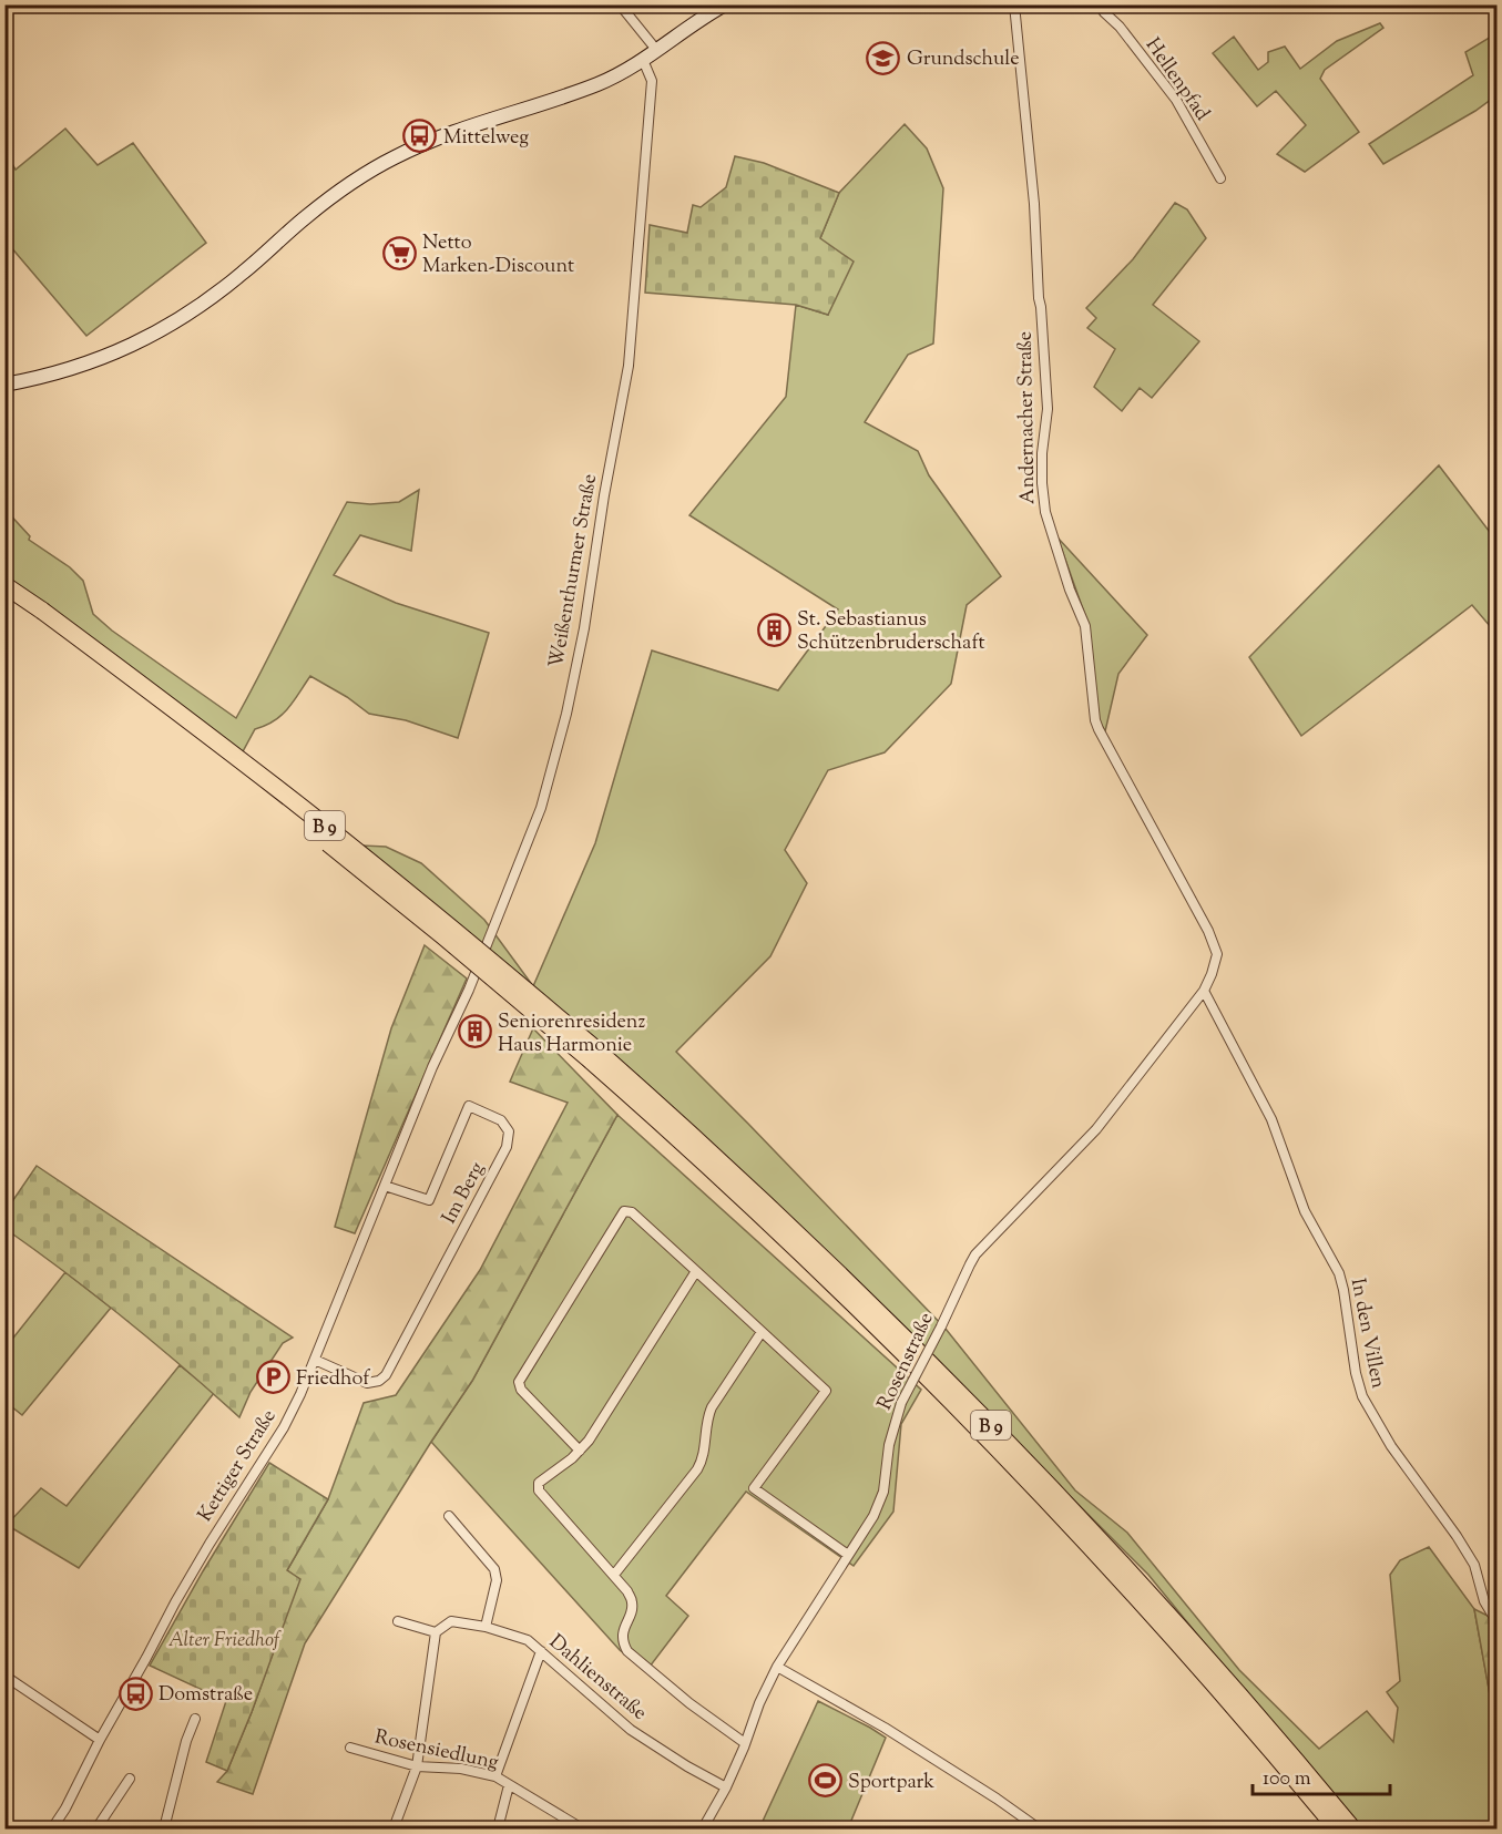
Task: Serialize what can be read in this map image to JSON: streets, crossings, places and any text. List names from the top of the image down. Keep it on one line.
{"streets":{"highway":["B 9"],"street":["Hellenpfad","Andernacher Straße","Weißenthurmer Straße","Im Berg","In den Villen","Rosenstraße","Kettiger Straße","Dahlienstraße","Rosensiedlung"]},"crossings":[["Andernacher Straße","Rosenstraße"],["Weißenthurmer Straße","Kettiger Straße"],["Im Berg","Kettiger Straße"],["In den Villen","Rosenstraße"],["Rosenstraße","Dahlienstraße"]],"parks":["Alter Friedhof"],"places":{"school or university":["Grundschule"],"bus stop":["Mittelweg","Domstraße"],"supermarket":["Netto Marken-Discount"],"building":["St. Sebastianus Schützenbruderschaft","Seniorenresidenz Haus Harmonie"],"parking":["Friedhof"],"sports":["Sportpark"]},"scale_bar":"100 m"}
